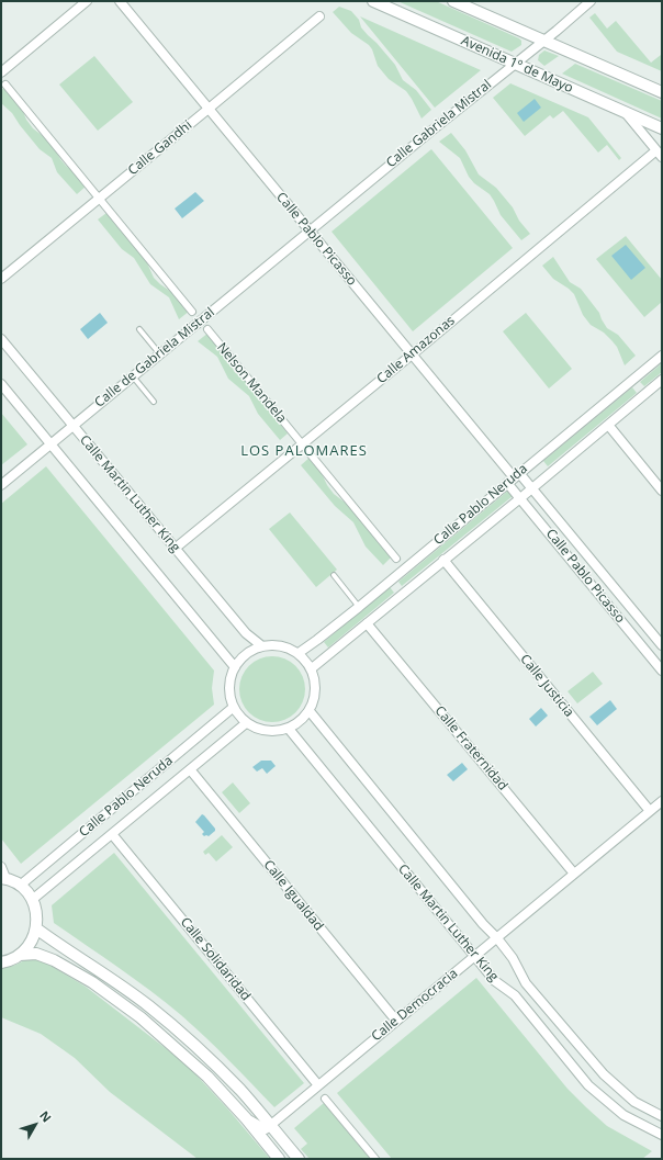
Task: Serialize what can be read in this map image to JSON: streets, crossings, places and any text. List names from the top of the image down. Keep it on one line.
{"streets":{"street":["Avenida 1º de Mayo","Calle Gabriela Mistral","Calle Gandhi","Calle Pablo Picasso","Calle Amazonas","Calle de Gabriela Mistral","Nelson Mandela","Calle Martin Luther King","Calle Pablo Neruda","Calle Justicia","Calle Fraternidad","Calle Igualdad","Calle Solidaridad","Calle Democracia"]},"crossings":[["Avenida 1º de Mayo","Calle Gabriela Mistral"],["Calle Gabriela Mistral","Calle Pablo Picasso"],["Calle Gabriela Mistral","Calle de Gabriela Mistral"],["Calle Gandhi","Calle Pablo Picasso"],["Calle Pablo Picasso","Calle Amazonas"],["Calle Pablo Picasso","Calle de Gabriela Mistral"],["Calle Pablo Picasso","Calle Pablo Neruda"],["Calle Amazonas","Nelson Mandela"],["Calle Amazonas","Calle Martin Luther King"],["Calle de Gabriela Mistral","Calle Martin Luther King"],["Calle Martin Luther King","Calle Pablo Neruda"],["Calle Martin Luther King","Calle Democracia"],["Calle Pablo Neruda","Calle Justicia"],["Calle Pablo Neruda","Calle Fraternidad"],["Calle Pablo Neruda","Calle Igualdad"],["Calle Pablo Neruda","Calle Solidaridad"],["Calle Justicia","Calle Democracia"],["Calle Fraternidad","Calle Democracia"],["Calle Igualdad","Calle Democracia"],["Calle Solidaridad","Calle Democracia"]],"districts":["LOS PALOMARES"],"north":"top right"}
